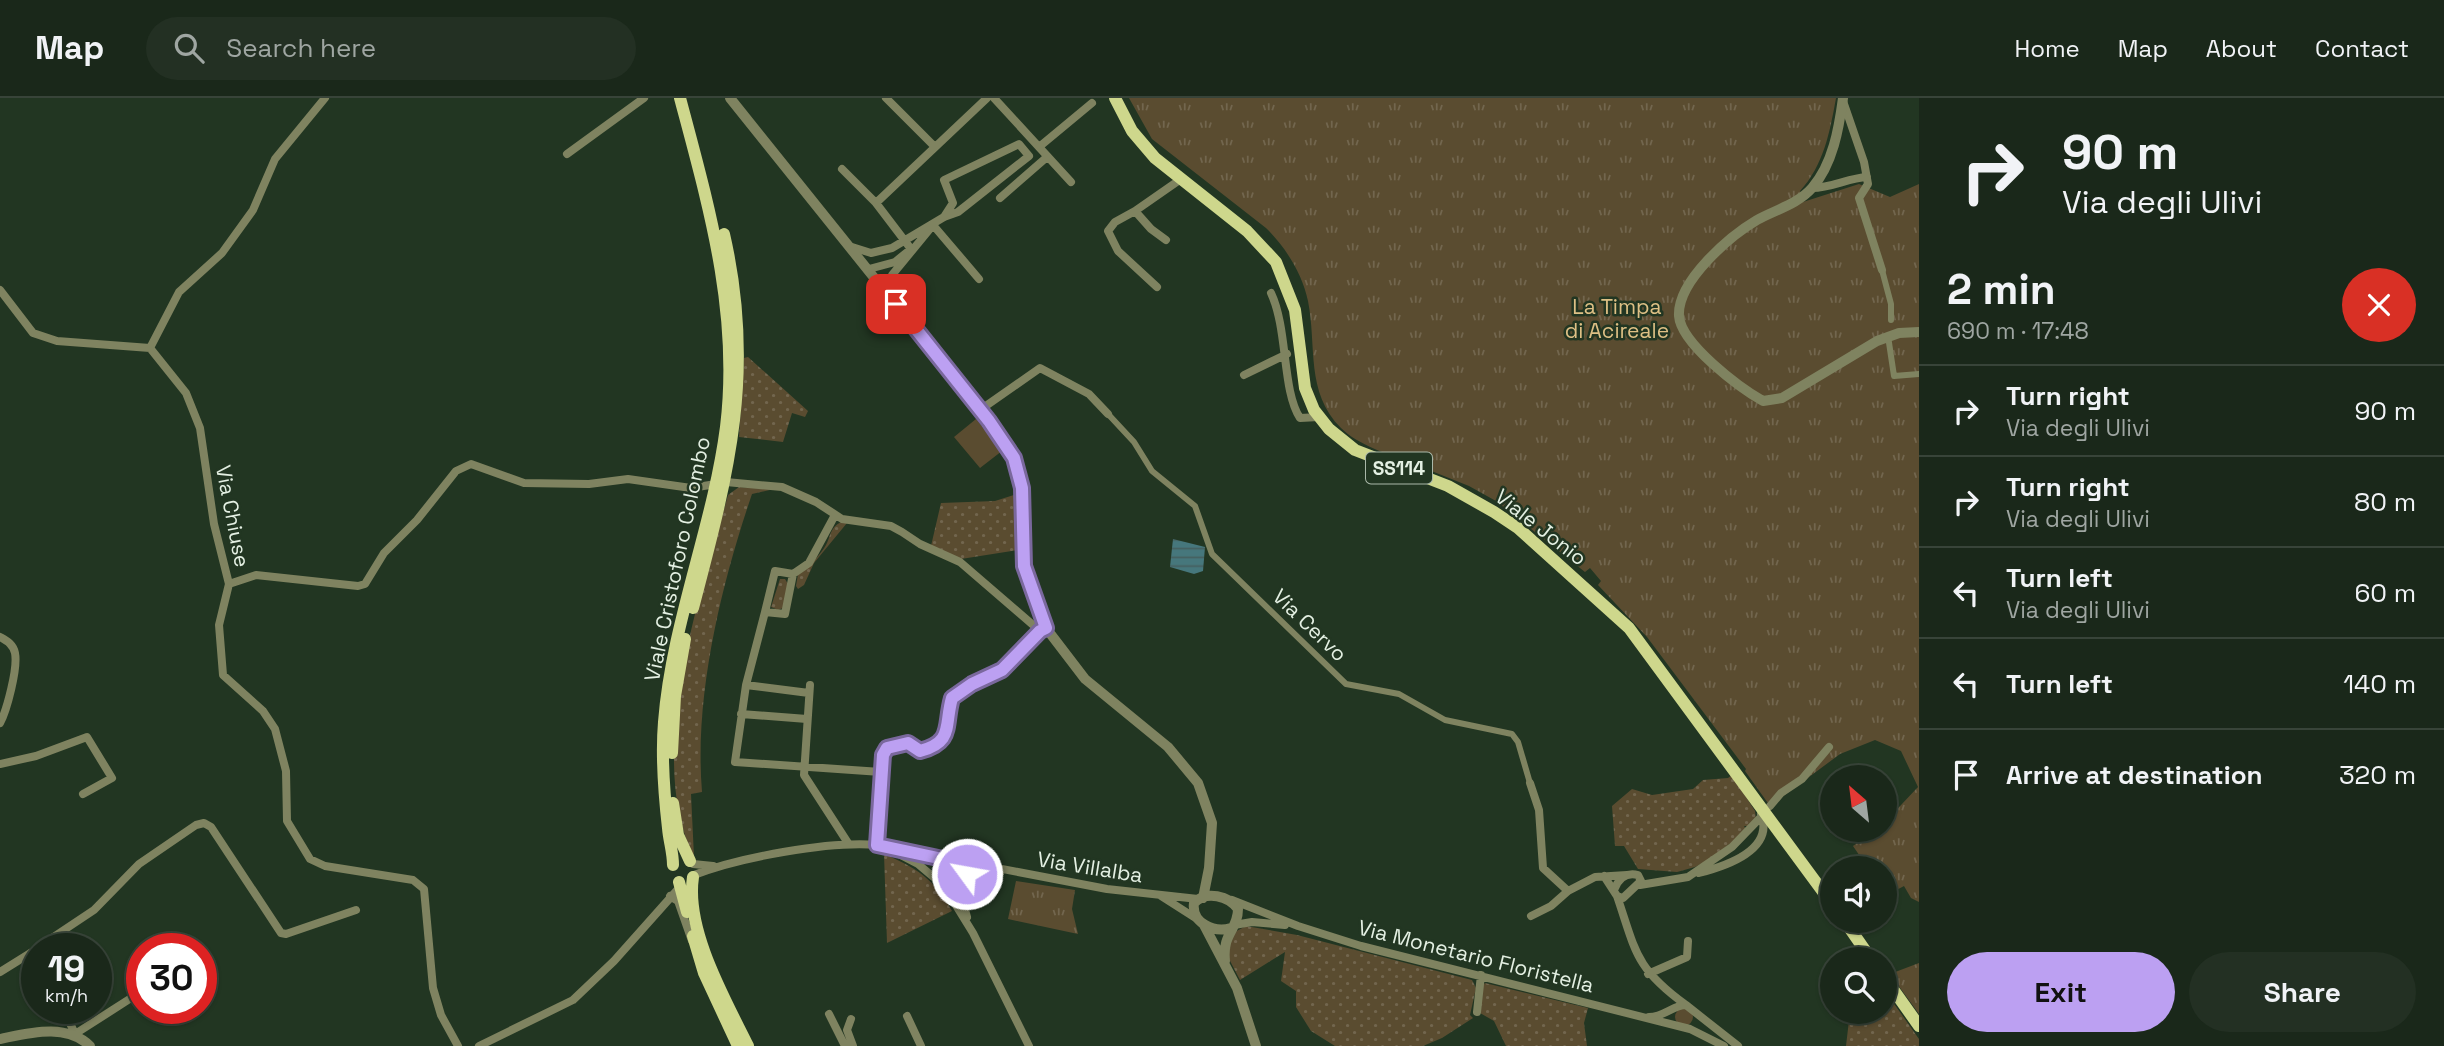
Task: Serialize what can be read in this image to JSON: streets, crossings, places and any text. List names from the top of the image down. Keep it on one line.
{"streets":{"main road":["SS114","Viale Jonio","Viale Cristoforo Colombo"],"street":["Via Chiuse","Via Cervo","Via Villalba","Via Monetario Floristella"]},"parks":["La Timpa di Acireale"],"north":"top left","page":{"header":"Map","search":"Search here","nav":["Home","Map","About","Contact"],"turn":["90 m","Via degli Ulivi"],"heading":["2 min","690 m · 17:48"],"list":[{"name":"Turn right","note":"Via degli Ulivi","value":"90 m"},{"name":"Turn right","note":"Via degli Ulivi","value":"80 m"},{"name":"Turn left","note":"Via degli Ulivi","value":"60 m"},{"name":"Turn left","value":"140 m"},{"name":"Arrive at destination","value":"320 m"}],"speed":"19 km/h","limit":"30","buttons":["Exit","Share"]}}
